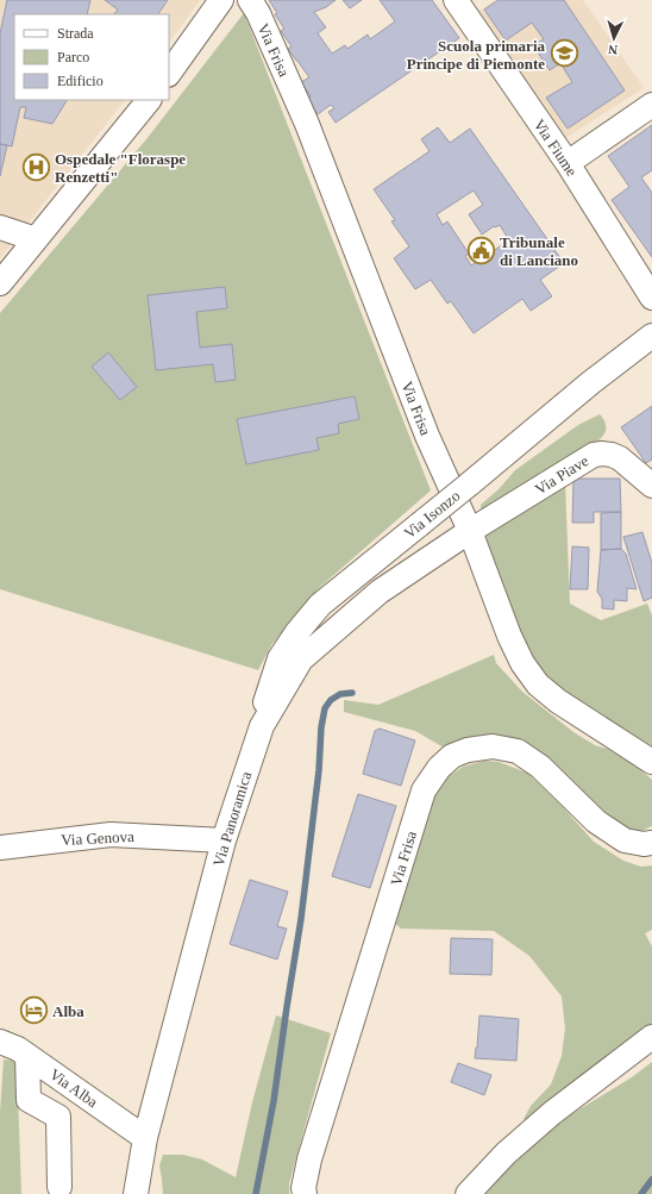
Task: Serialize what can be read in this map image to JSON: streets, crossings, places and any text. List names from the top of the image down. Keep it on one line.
{"streets":{"street":["Via Frisa","Via Fiume","Via Piave","Via Isonzo","Via Panoramica","Via Genova","Via Alba"]},"crossings":[["Via Frisa","Via Piave"],["Via Frisa","Via Panoramica"],["Via Piave","Via Panoramica"],["Via Isonzo","Via Panoramica"],["Via Panoramica","Via Genova"],["Via Panoramica","Via Alba"]],"places":{"school or university":["Scuola primaria Principe di Piemonte"],"hospital":["Ospedale \"Floraspe Renzetti\""],"public building":["Tribunale di Lanciano"],"hotel":["Alba"]},"legend":["Strada","Parco","Edificio"],"north":"bottom"}
